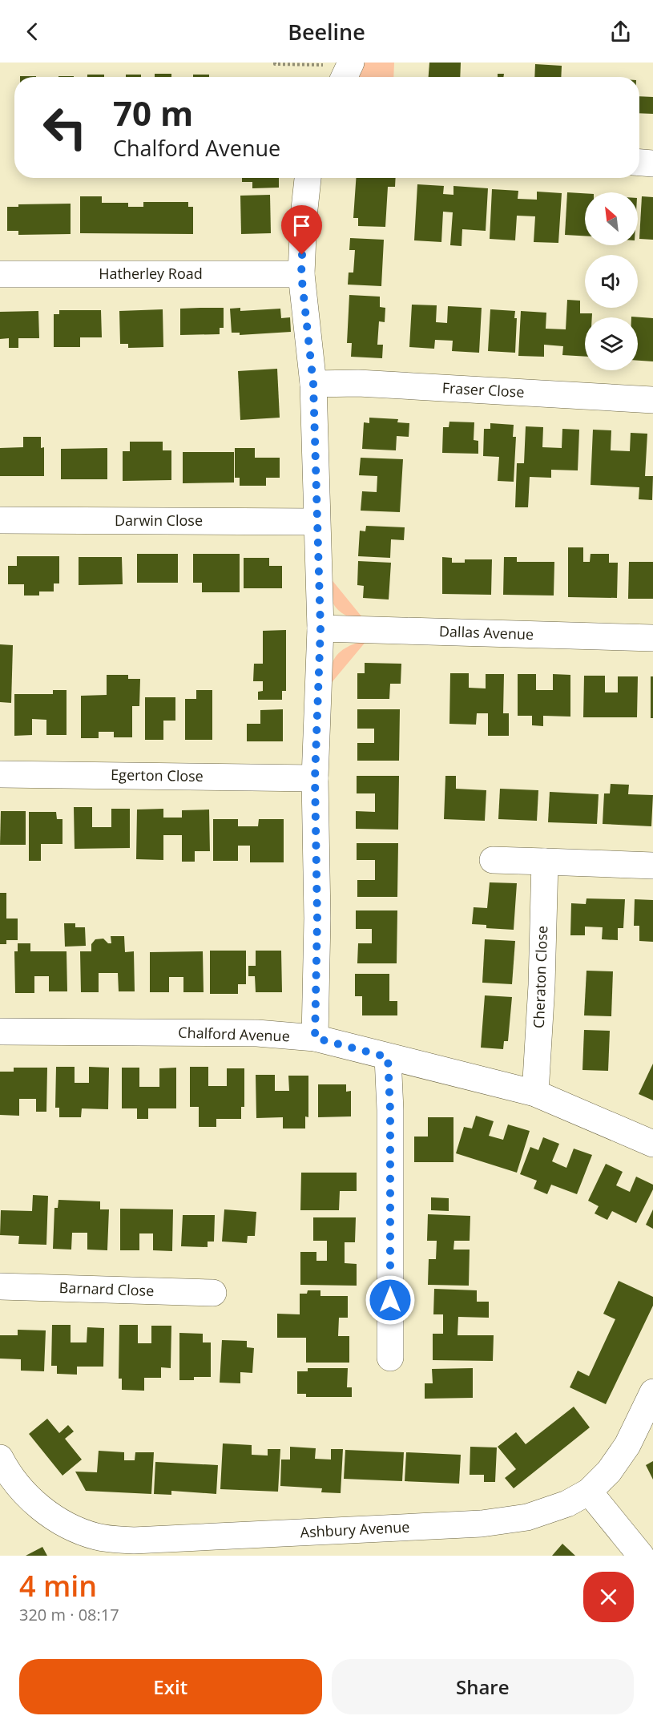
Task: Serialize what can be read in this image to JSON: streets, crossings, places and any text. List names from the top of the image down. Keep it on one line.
{"streets":{"street":["Hatherley Road","Fraser Close","Darwin Close","Dallas Avenue","Egerton Close","Cheraton Close","Chalford Avenue","Barnard Close","Ashbury Avenue"]},"crossings":[["Cheraton Close","Chalford Avenue"]],"north":"top left","page":{"header":"Beeline","turn":["70 m","Chalford Avenue"],"heading":["4 min","320 m · 08:17"],"buttons":["Exit","Share"]}}
